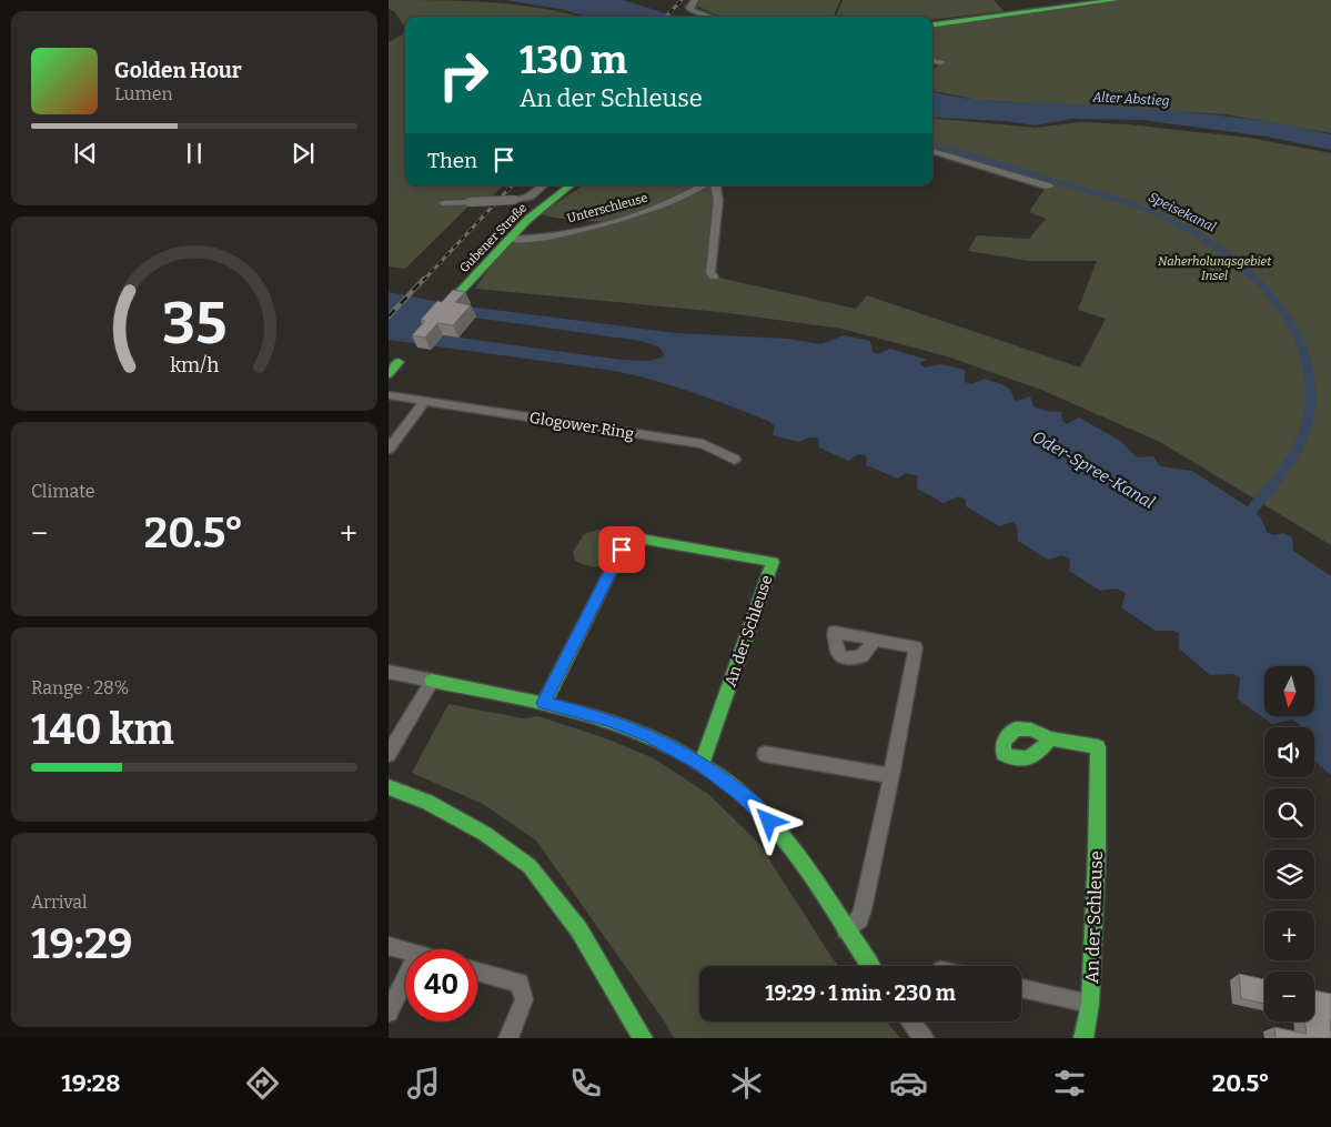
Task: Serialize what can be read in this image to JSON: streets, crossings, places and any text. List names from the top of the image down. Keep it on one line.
{"streets":{"street":["Unterschleuse","Gubener Straße","Glogower Ring","An der Schleuse"]},"crossings":[["Unterschleuse","Gubener Straße"]],"water":["Alter Abstieg","Speisekanal","Oder-Spree-Kanal"],"parks":["Naherholungsgebiet Insel"],"north":"bottom","page":{"turn":["130 m","An der Schleuse"],"song":["Golden Hour","Lumen"],"then":"Then","tile":["Climate",["Range · 28%","140 km"],["Arrival","19:29"]],"heat":["−","20.5°","+"],"map_buttons":["+","−"],"limit":"40","trip":"19:29 · 1 min · 230 m","tabs":["19:28","20.5°"],"gauge":["35","km/h"]}}
